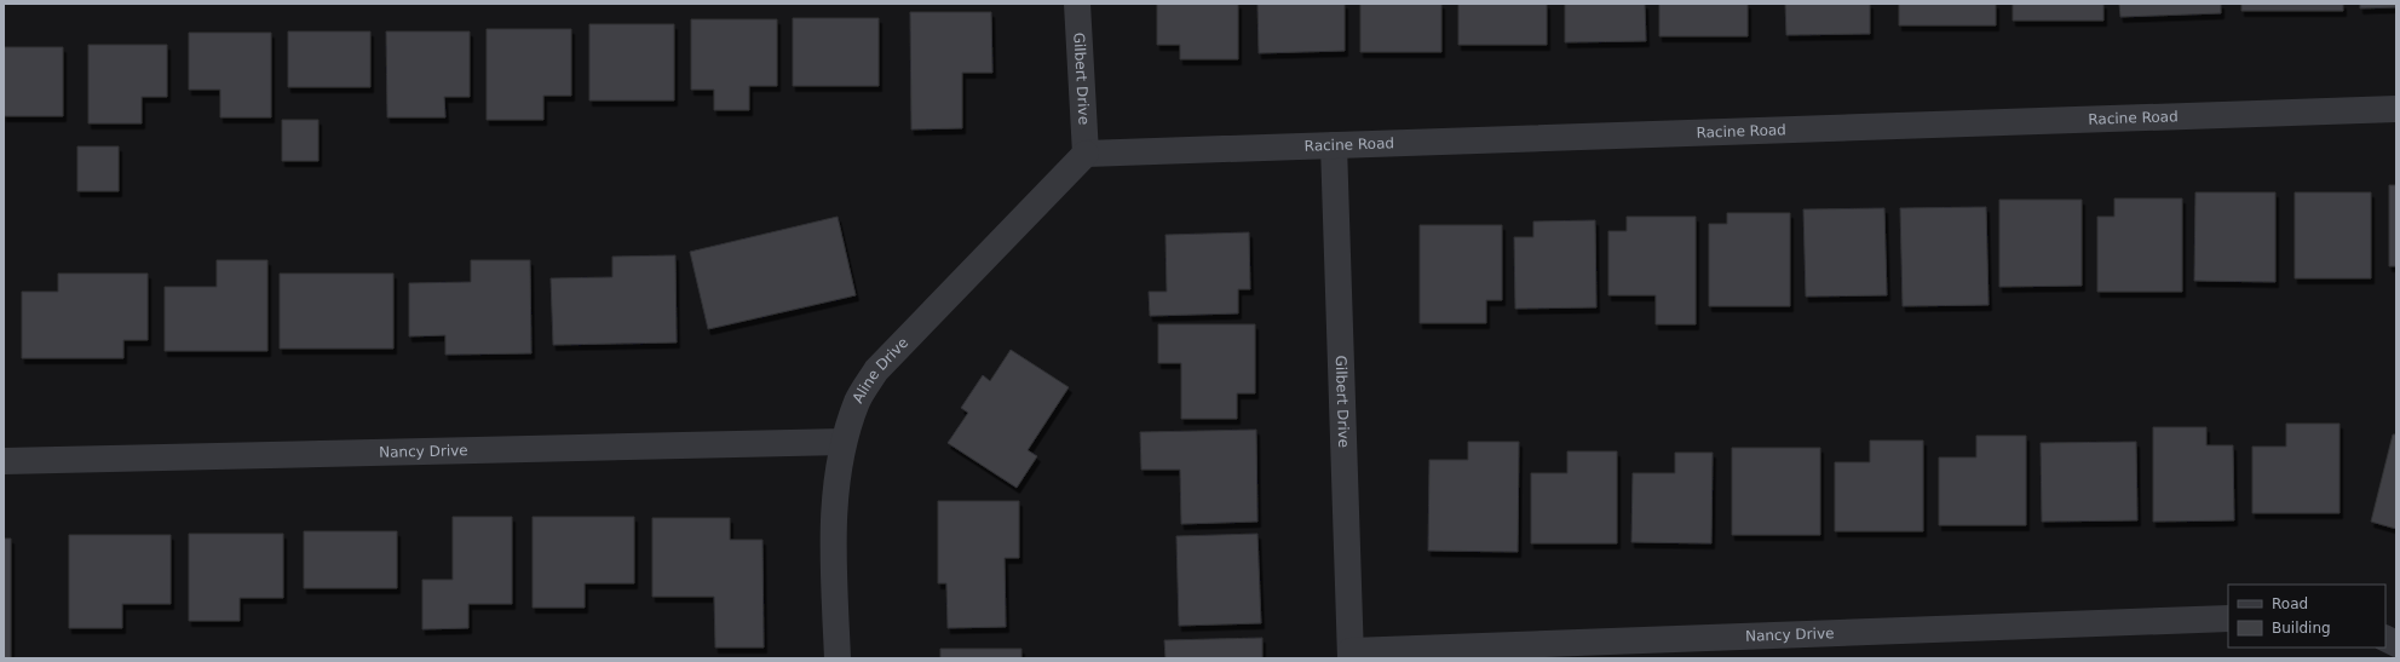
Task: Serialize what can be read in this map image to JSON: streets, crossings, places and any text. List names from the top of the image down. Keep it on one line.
{"streets":{"street":["Gilbert Drive","Racine Road","Aline Drive","Nancy Drive"]},"crossings":[["Gilbert Drive","Racine Road"],["Gilbert Drive","Aline Drive"],["Gilbert Drive","Nancy Drive"],["Racine Road","Aline Drive"],["Aline Drive","Nancy Drive"]],"legend":["Road","Building"]}
